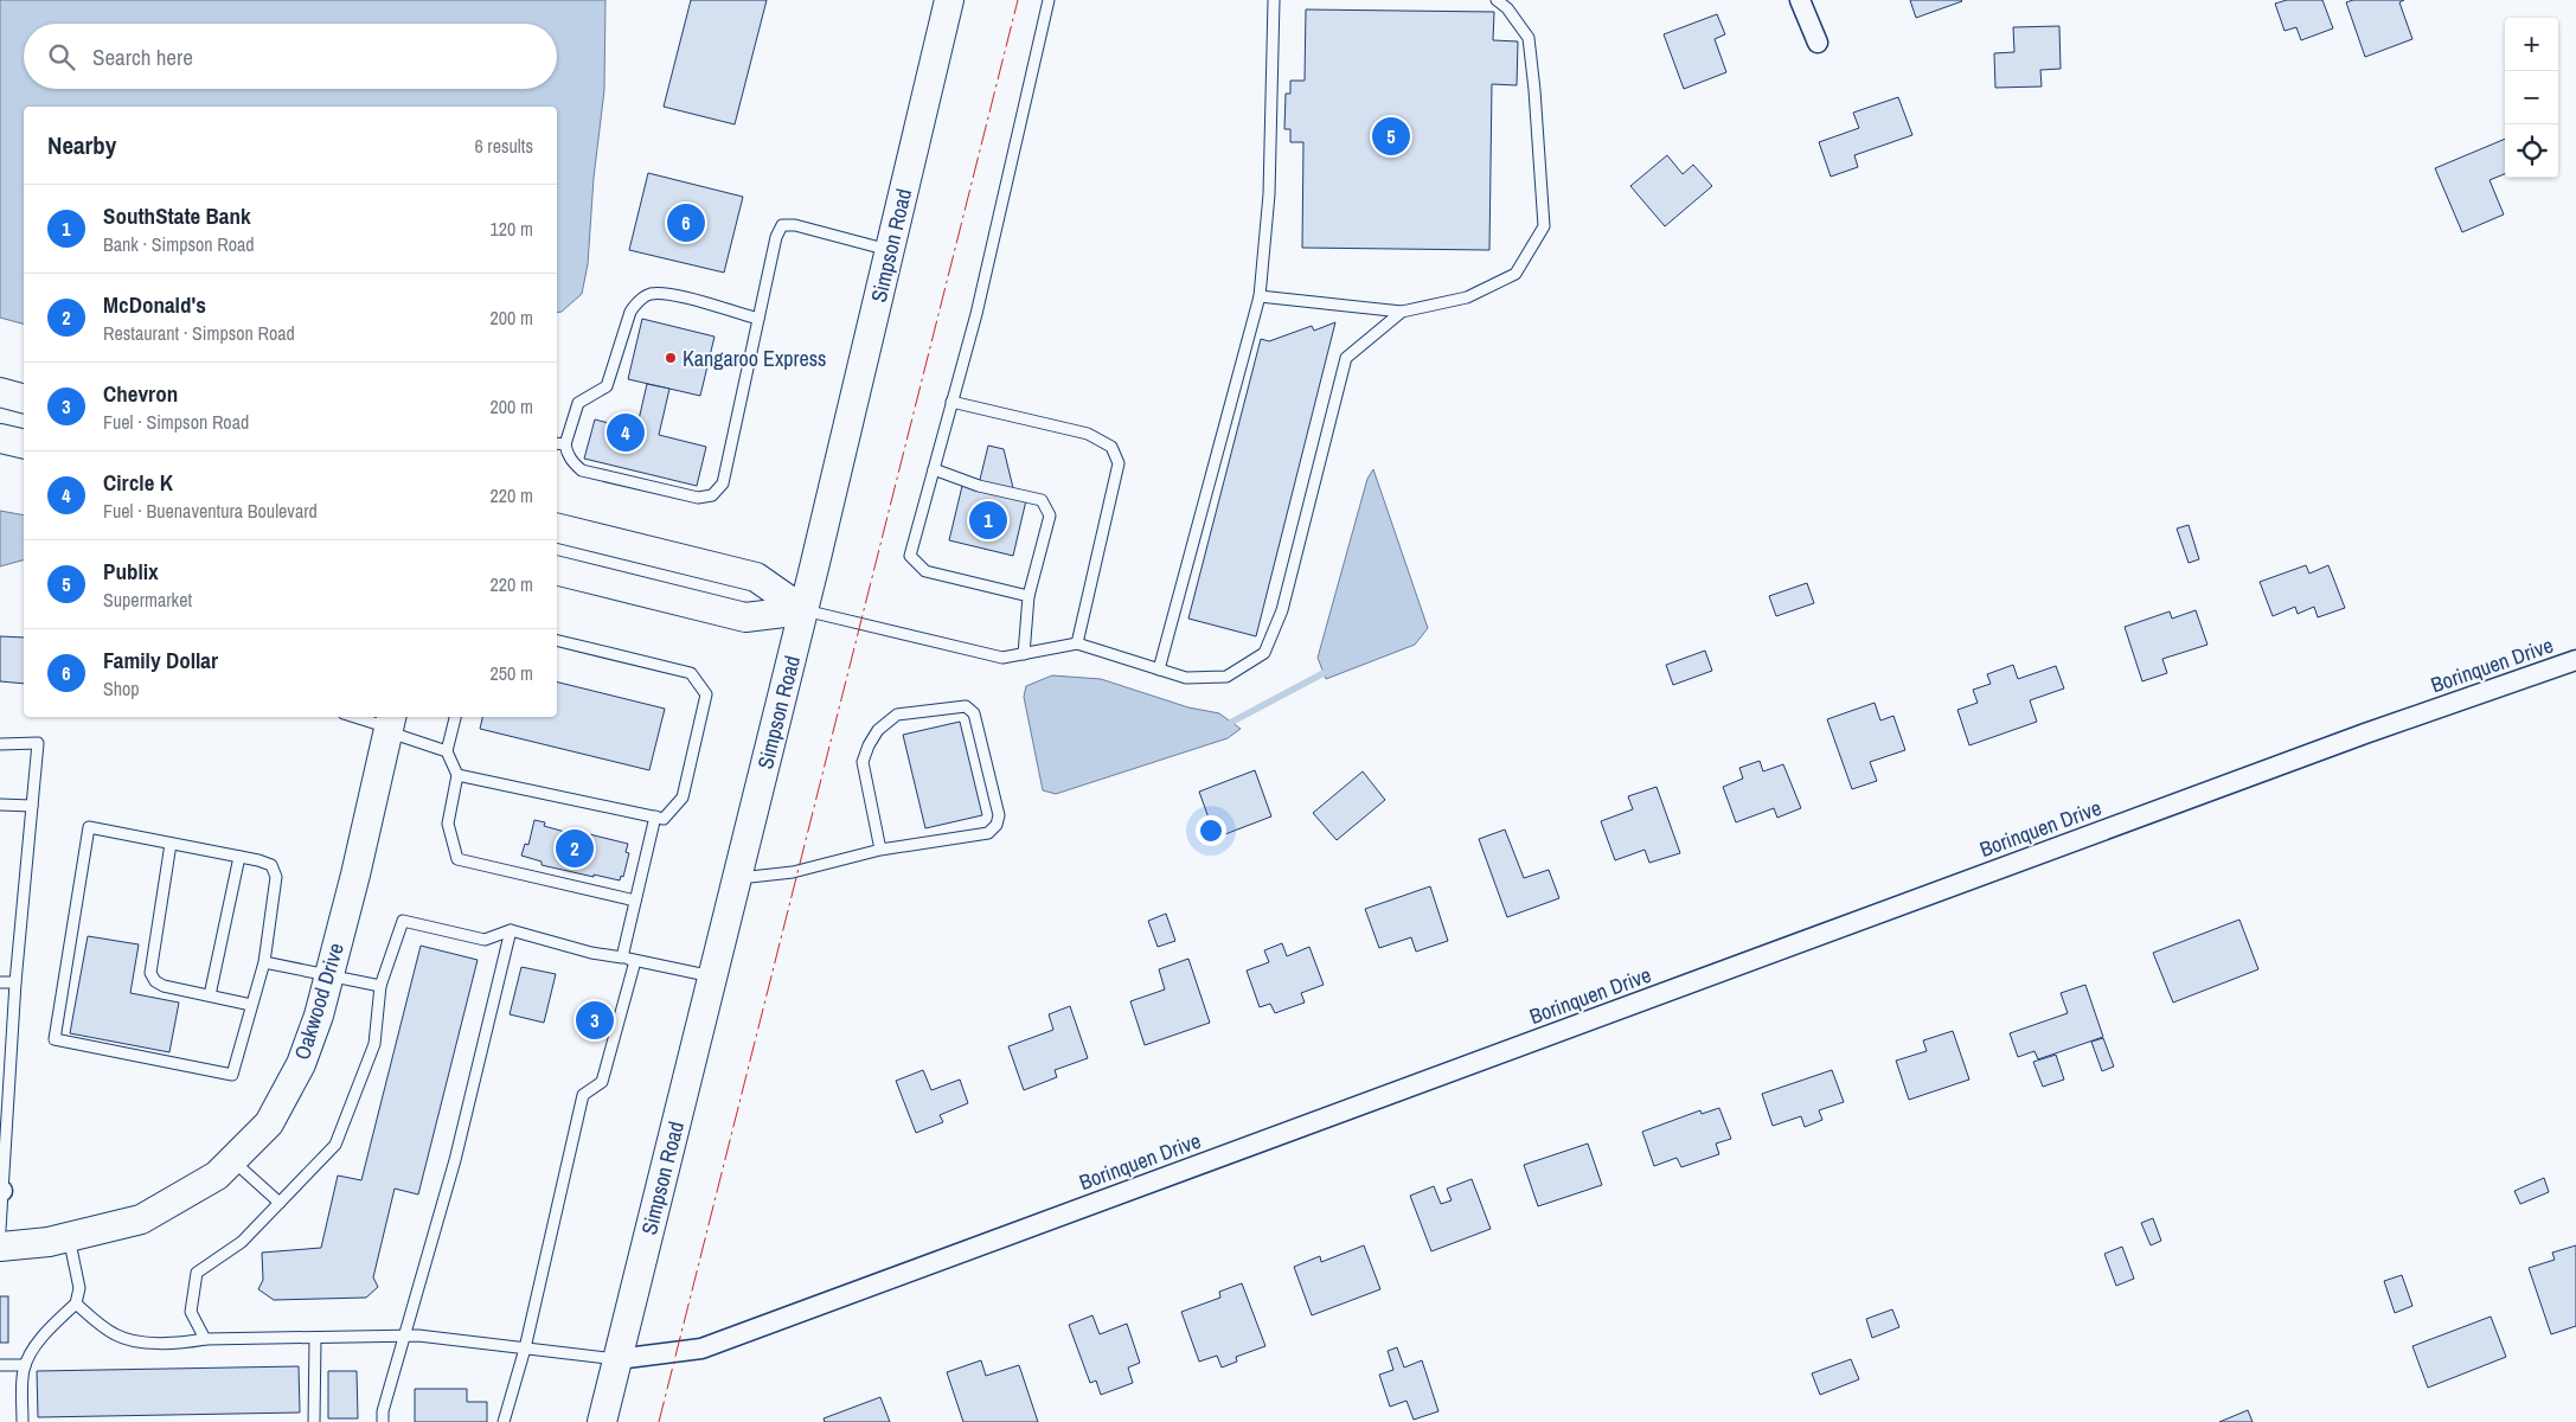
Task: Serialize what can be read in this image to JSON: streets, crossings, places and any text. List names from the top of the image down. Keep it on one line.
{"streets":{"main road":["Simpson Road","Oakwood Drive"],"street":["Borinquen Drive"]},"crossings":[["Simpson Road","Borinquen Drive"]],"places":["Kangaroo Express"],"page":{"map_buttons":["+","−"],"search":"Search here","heading":["Nearby","6 results"],"pins":["5","6","4","1","2","3"],"list":[{"mark":"1","name":"SouthState Bank","note":"Bank · Simpson Road","value":"120 m"},{"mark":"2","name":"McDonald's","note":"Restaurant · Simpson Road","value":"200 m"},{"mark":"3","name":"Chevron","note":"Fuel · Simpson Road","value":"200 m"},{"mark":"4","name":"Circle K","note":"Fuel · Buenaventura Boulevard","value":"220 m"},{"mark":"5","name":"Publix","note":"Supermarket","value":"220 m"},{"mark":"6","name":"Family Dollar","note":"Shop","value":"250 m"}]}}
